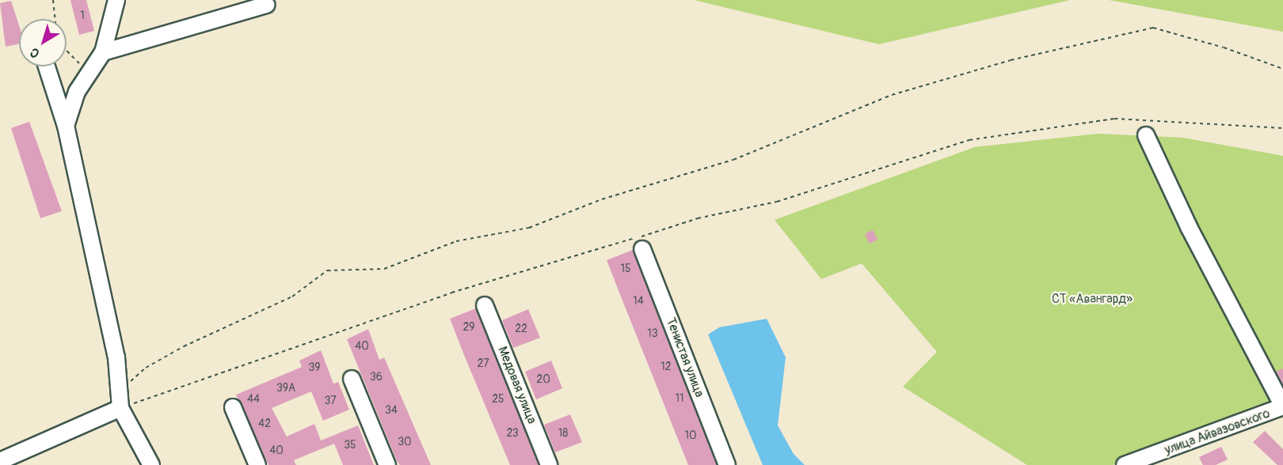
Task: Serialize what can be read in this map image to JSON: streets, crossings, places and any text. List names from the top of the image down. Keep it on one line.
{"streets":{"street":["Тенистая улица","Медовая улица","улица Айвазовского"]},"parks":["СТ «Авангард»"],"house_numbers":["1","15","14","29","22","13","40","27","12","39","36","20","39А","11","44","25","37","34","42","23","18","10","30","35","40"],"north":"bottom left"}
